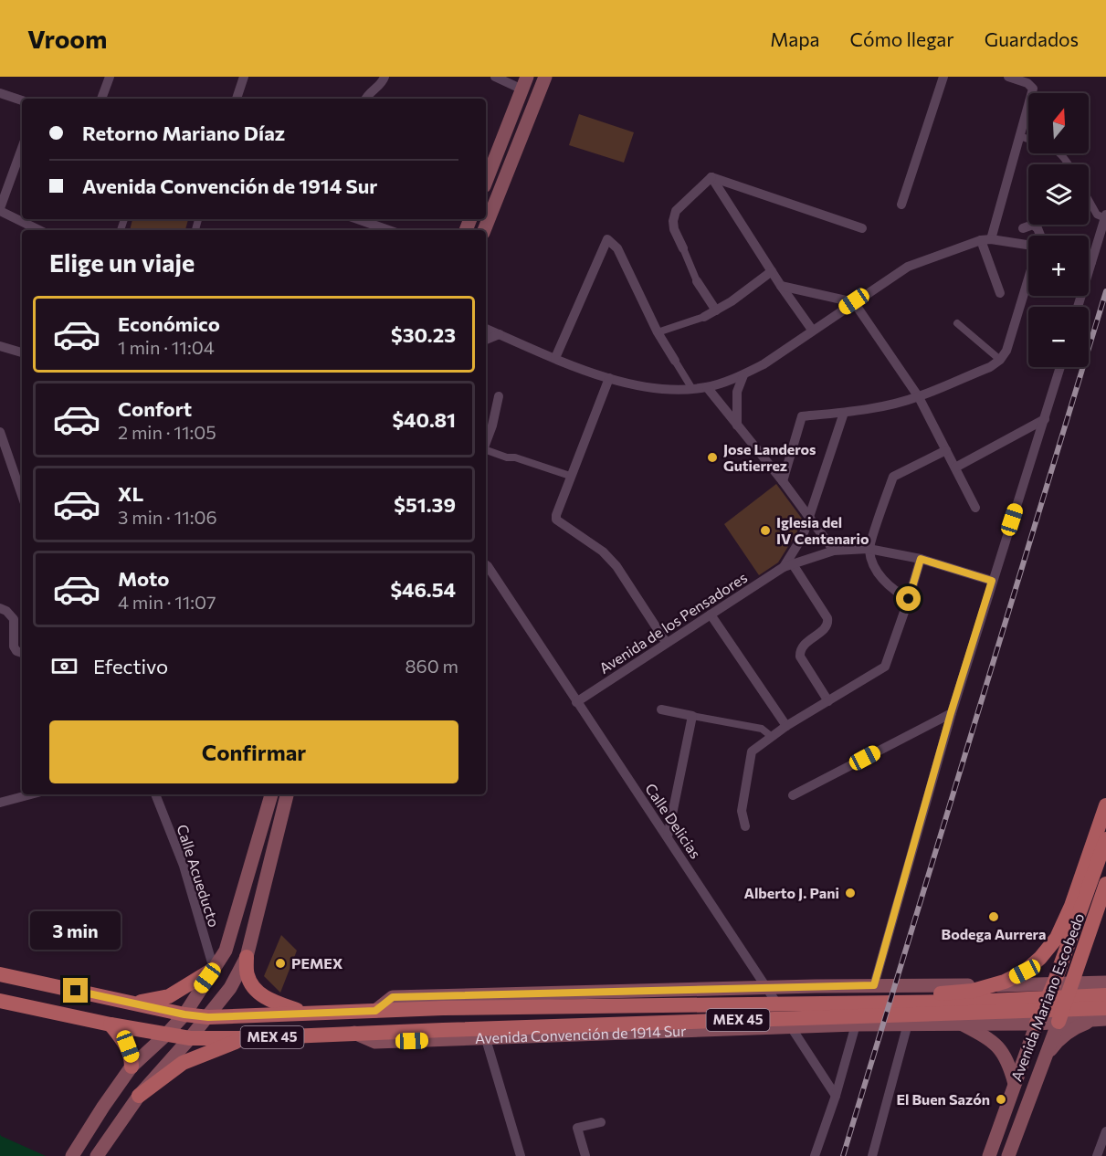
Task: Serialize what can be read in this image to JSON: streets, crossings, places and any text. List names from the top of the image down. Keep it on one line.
{"streets":{"main road":["Avenida Mariano Escobedo","MEX 45","Avenida Convención de 1914 Sur"],"street":["Avenida de los Pensadores","Calle Delicias","Calle Acueducto"]},"crossings":[["Avenida de los Pensadores","Calle Delicias"],["Calle Delicias","Avenida Convención de 1914 Sur"],["Avenida Mariano Escobedo","Avenida Convención de 1914 Sur"]],"places":["Jose Landeros Gutierrez","Iglesia del IV Centenario","Alberto J. Pani","Bodega Aurrera","PEMEX","El Buen Sazón"],"north":"top","page":{"header":"Vroom","nav":["Mapa","Cómo llegar","Guardados"],"map_buttons":["+","−"],"banner":["Retorno Mariano Díaz","Avenida Convención de 1914 Sur"],"heading":"Elige un viaje","list":[{"name":"Económico","note":"1 min · 11:04","value":"$30.23"},{"name":"Confort","note":"2 min · 11:05","value":"$40.81"},{"name":"XL","note":"3 min · 11:06","value":"$51.39"},{"name":"Moto","note":"4 min · 11:07","value":"$46.54"}],"pay":["Efectivo","860 m"],"buttons":"Confirmar","bubble":"3 min"}}
